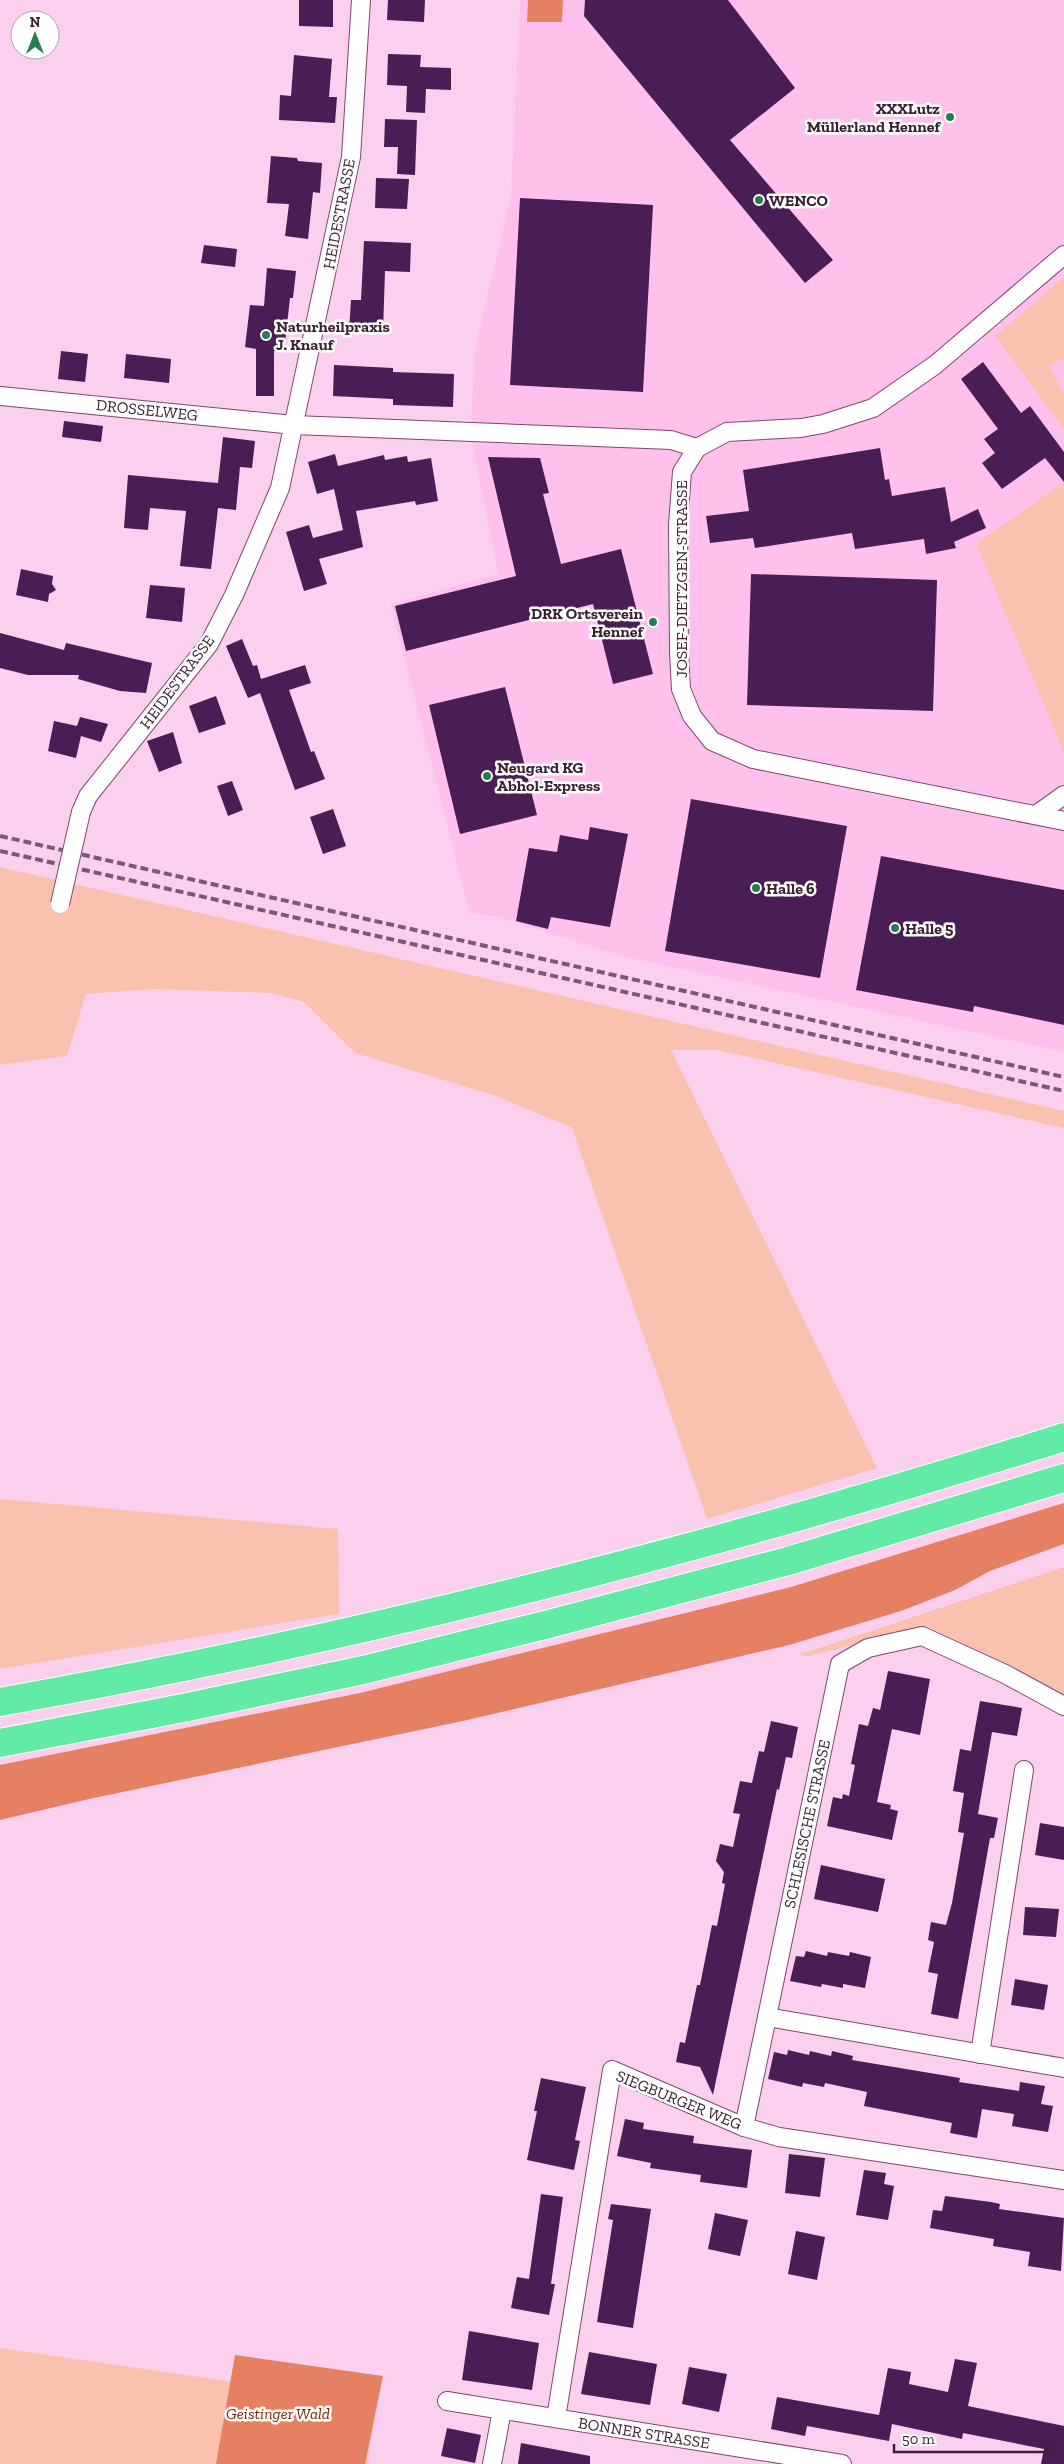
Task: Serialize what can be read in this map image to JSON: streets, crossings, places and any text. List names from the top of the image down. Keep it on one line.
{"streets":{"street":["HEIDESTRASSE","DROSSELWEG","JOSEF-DIETZGEN-STRASSE","SCHLESISCHE STRASSE","SIEGBURGER WEG","BONNER STRASSE"]},"crossings":[["HEIDESTRASSE","DROSSELWEG"],["SCHLESISCHE STRASSE","SIEGBURGER WEG"],["SIEGBURGER WEG","BONNER STRASSE"]],"parks":["Geistinger Wald"],"places":["XXXLutz Müllerland Hennef","WENCO","Naturheilpraxis J. Knauf","DRK Ortsverein Hennef","Neugard KG Abhol-Express","Halle 6","Halle 5"],"scale_bar":"50 m","north":"top"}
